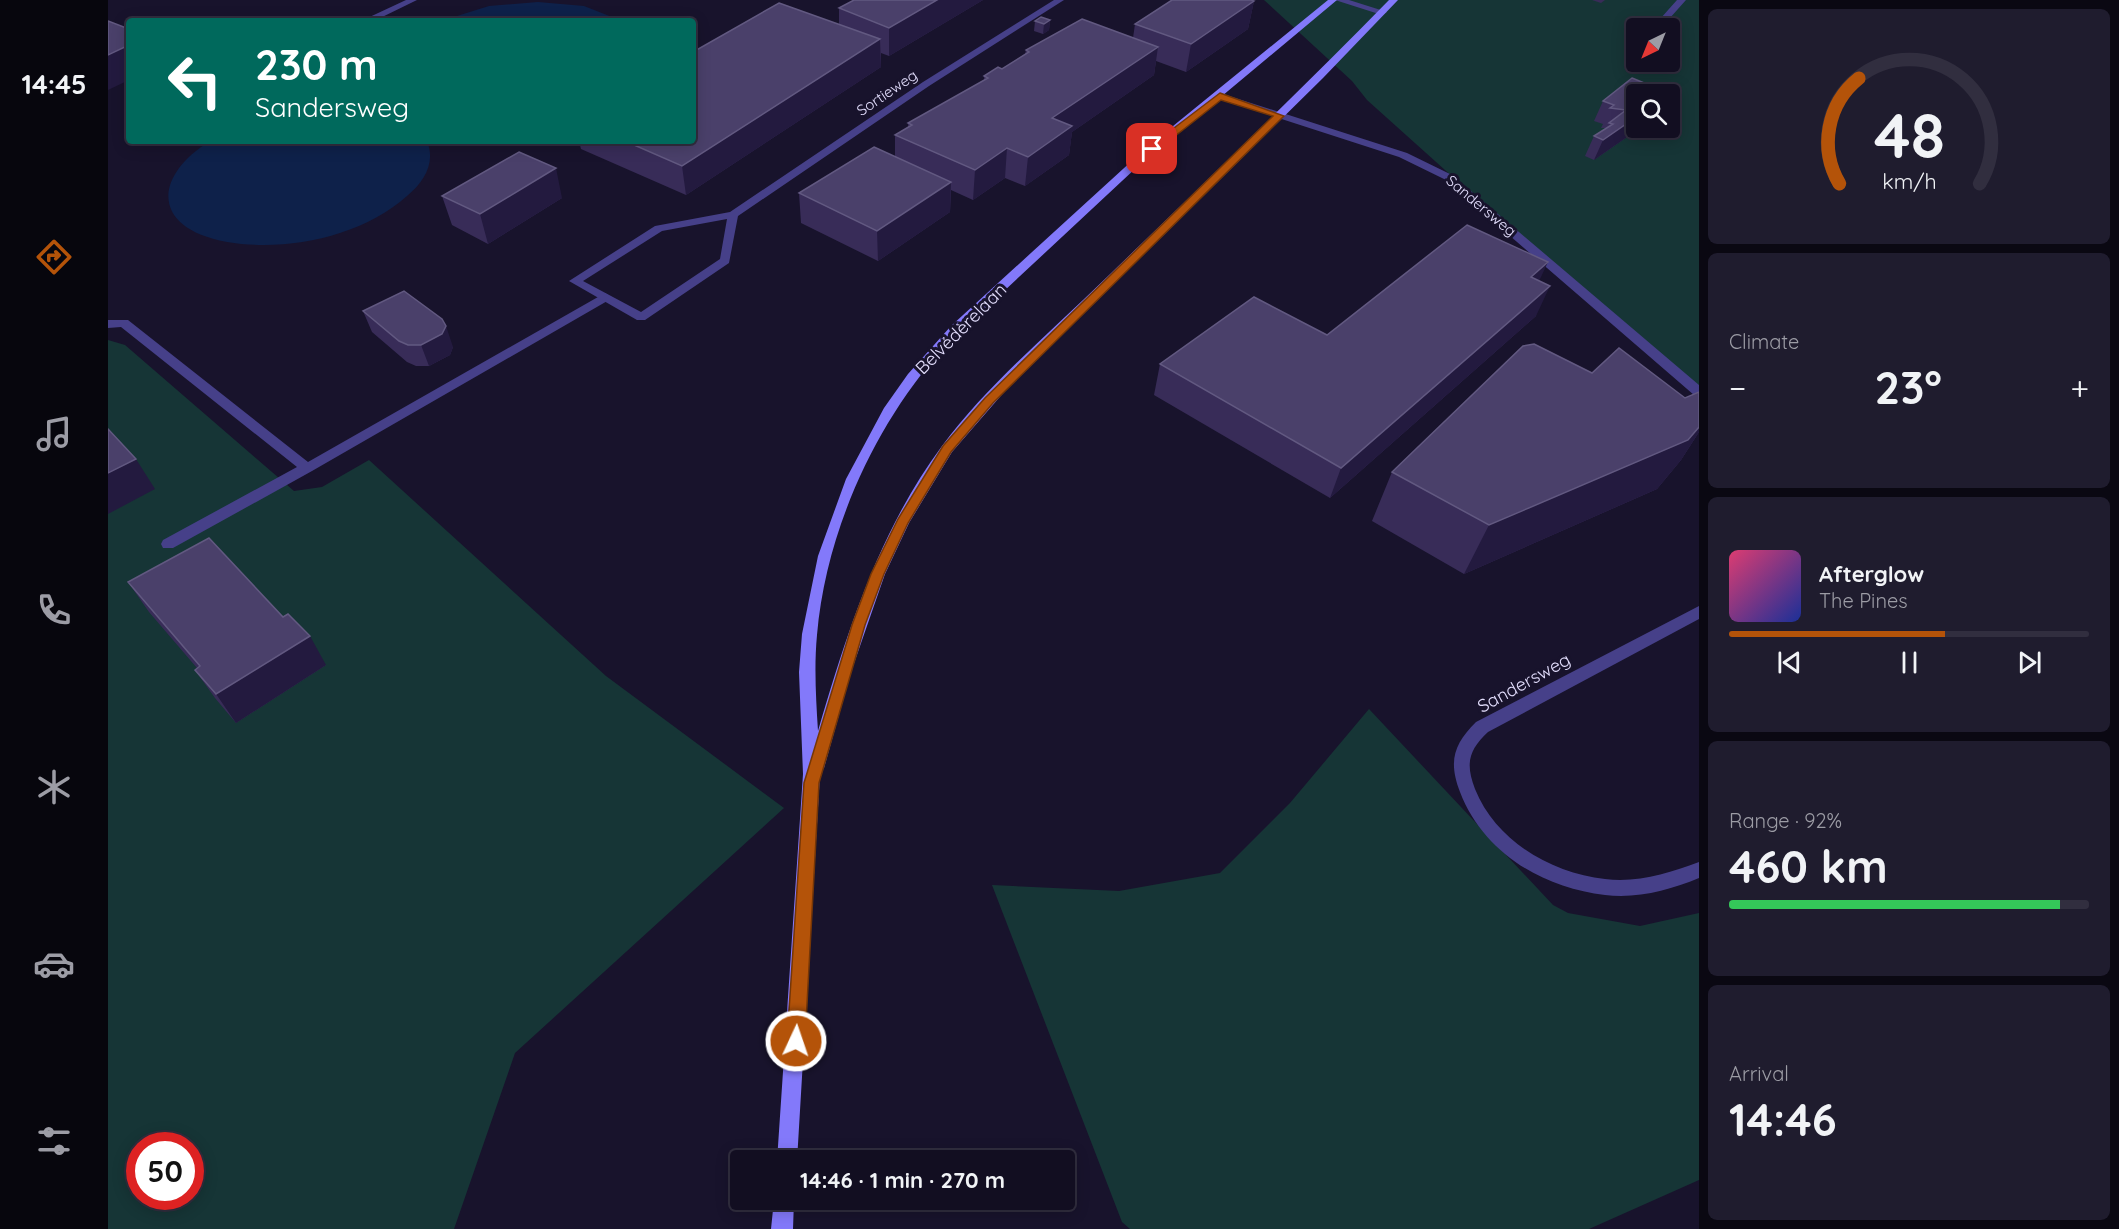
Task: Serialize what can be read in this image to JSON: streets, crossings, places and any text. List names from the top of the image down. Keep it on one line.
{"streets":{"main road":["Belvédèrelaan"],"street":["Sortieweg","Sandersweg"]},"crossings":[["Sandersweg","Belvédèrelaan"]],"north":"bottom left","page":{"tabs":"14:45","turn":["230 m","Sandersweg"],"tile":["Climate",["Range · 92%","460 km"],["Arrival","14:46"]],"heat":["−","23°","+"],"song":["Afterglow","The Pines"],"limit":"50","trip":"14:46 · 1 min · 270 m","gauge":["48","km/h"]}}
